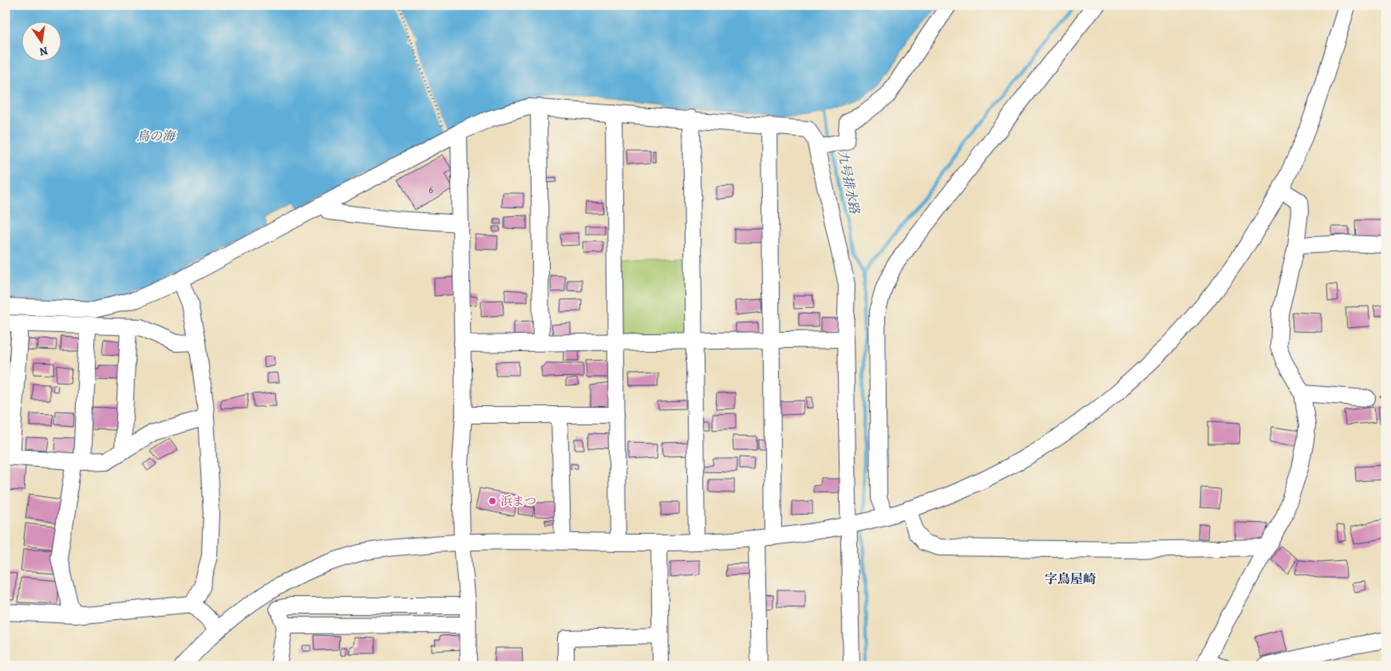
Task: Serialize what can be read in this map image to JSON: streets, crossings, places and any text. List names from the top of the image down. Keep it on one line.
{"districts":["字鳥屋崎"],"water":["鳥の海","九号排水路"],"places":["浜まつ"],"house_numbers":["6"],"north":"bottom"}
